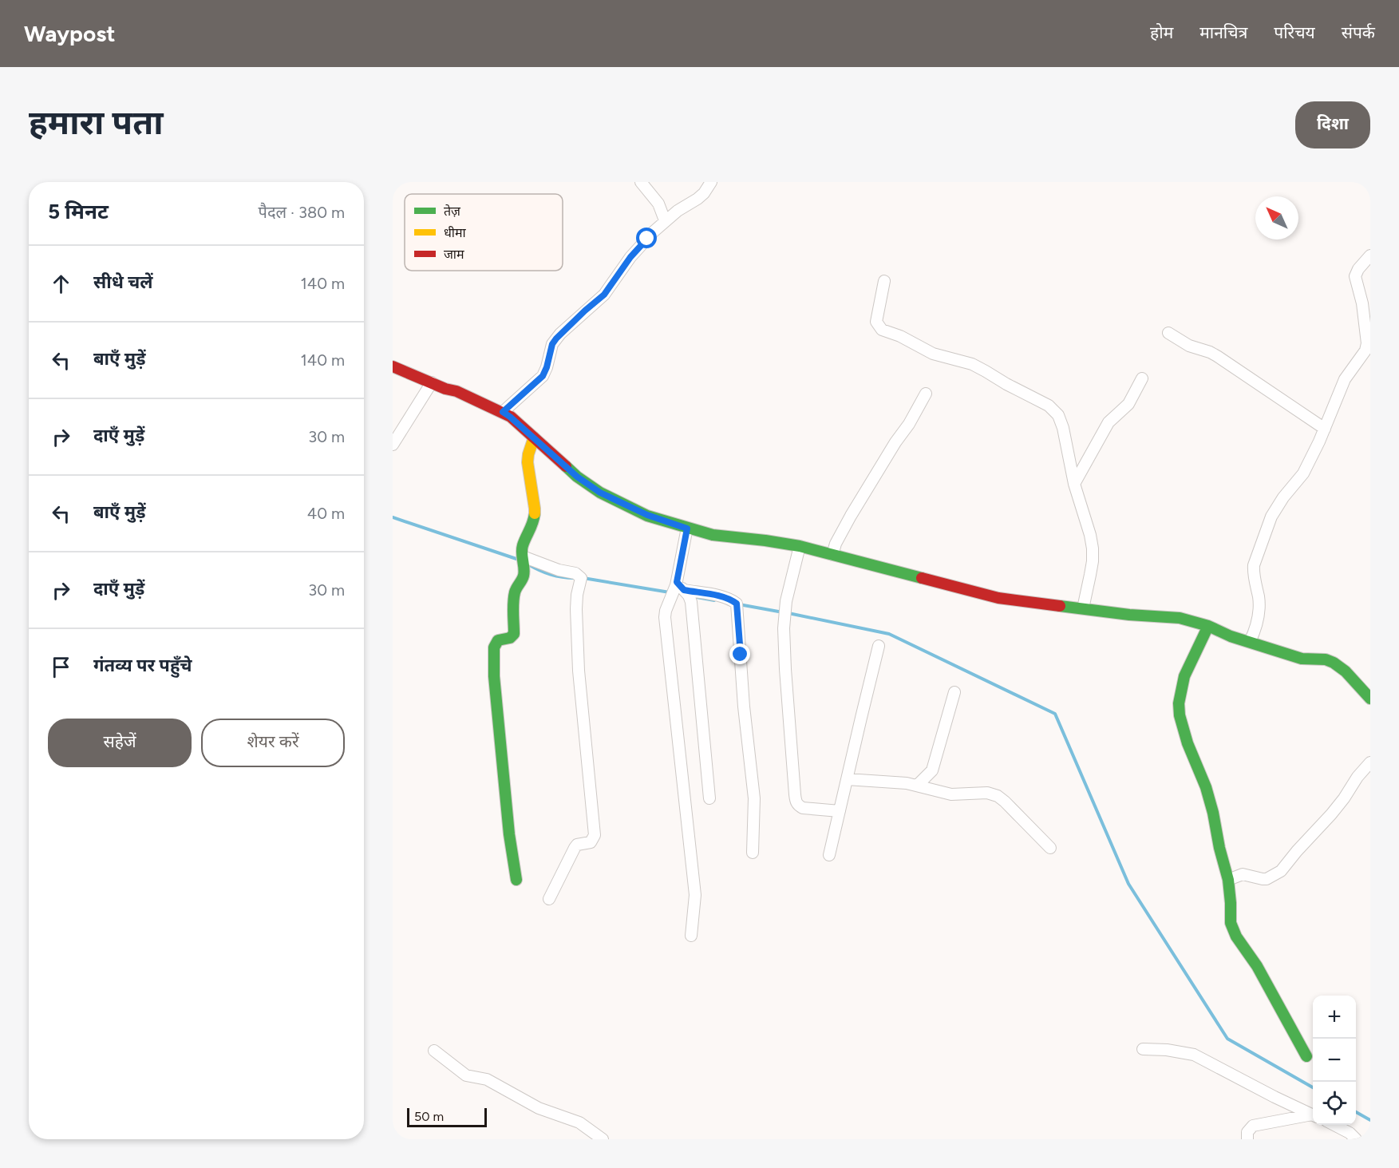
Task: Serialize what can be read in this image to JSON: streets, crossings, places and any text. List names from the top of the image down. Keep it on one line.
{"legend":["तेज़","धीमा","जाम"],"scale_bar":"50 m","north":"top left","page":{"header":"Waypost","nav":["होम","मानचित्र","परिचय","संपर्क"],"buttons":["दिशा",["सहेजें","शेयर करें"]],"title":"हमारा पता","heading":["5 मिनट","पैदल · 380 m"],"list":[["सीधे चलें","140 m"],["बाएँ मुड़ें","140 m"],["दाएँ मुड़ें","30 m"],["बाएँ मुड़ें","40 m"],["दाएँ मुड़ें","30 m"],"गंतव्य पर पहुँचे"],"map_buttons":["+","−"],"scale":"50 m"}}
